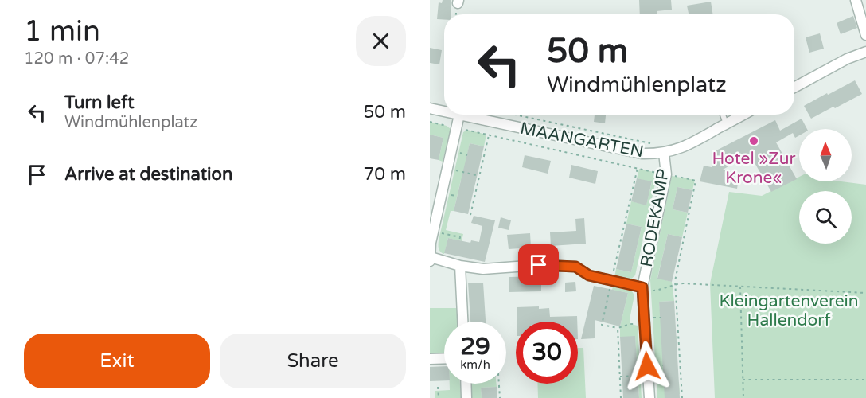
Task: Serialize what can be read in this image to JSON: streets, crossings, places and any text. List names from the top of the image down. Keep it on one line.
{"streets":{"street":["MAANGARTEN","RODEKAMP"]},"crossings":[["MAANGARTEN","RODEKAMP"]],"parks":["Kleingartenverein Hallendorf"],"places":["Hotel »Zur Krone«"],"north":"top","page":{"heading":["1 min","120 m · 07:42"],"turn":["50 m","Windmühlenplatz"],"list":[{"name":"Turn left","note":"Windmühlenplatz","value":"50 m"},{"name":"Arrive at destination","value":"70 m"}],"speed":"29 km/h","limit":"30","buttons":["Exit","Share"]}}
